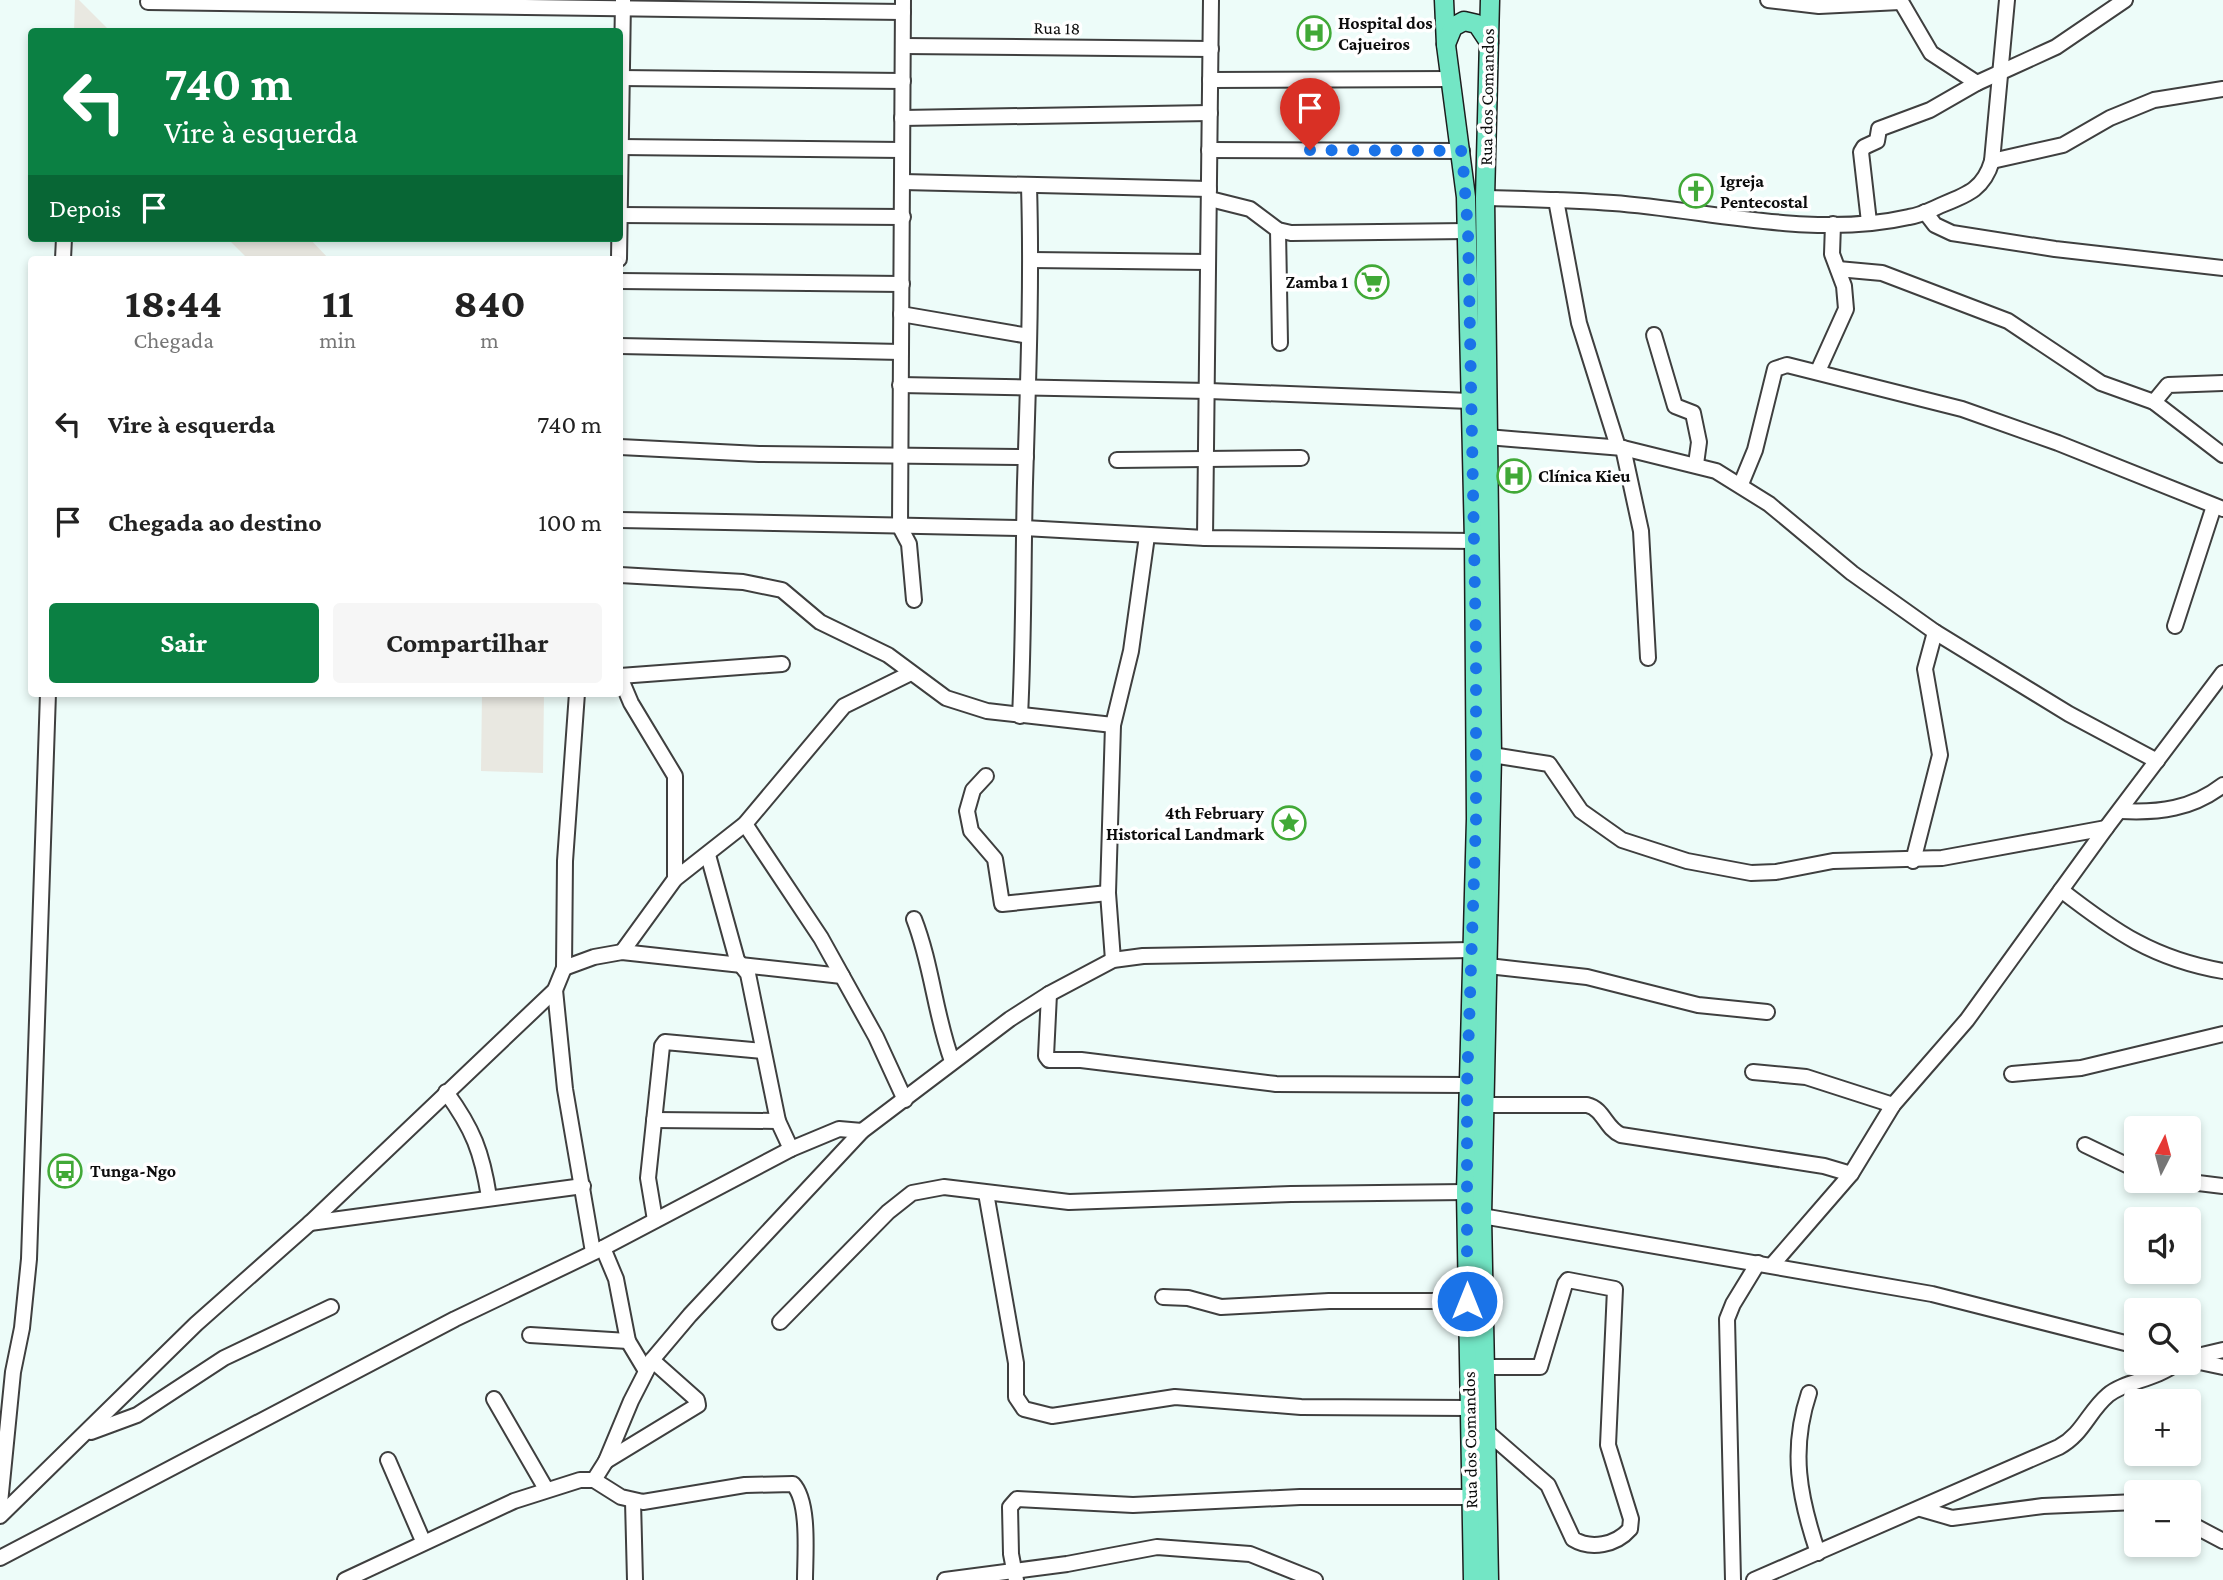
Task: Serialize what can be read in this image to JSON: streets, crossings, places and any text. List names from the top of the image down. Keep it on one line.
{"streets":{"main road":["Rua dos Comandos"],"street":["Rua 18"]},"places":{"hospital":["Hospital dos Cajueiros","Clínica Kieu"],"church":["Igreja Pentecostal"],"supermarket":["Zamba 1"],"place":["4th February Historical Landmark"],"bus stop":["Tunga-Ngo"]},"north":"top","page":{"turn":["740 m","Vire à esquerda"],"then":"Depois","eta":["18:44","Chegada","11","min","840","m"],"list":[{"name":"Vire à esquerda","value":"740 m"},{"name":"Chegada ao destino","value":"100 m"}],"buttons":["Sair","Compartilhar"],"map_buttons":["+","−"]}}
